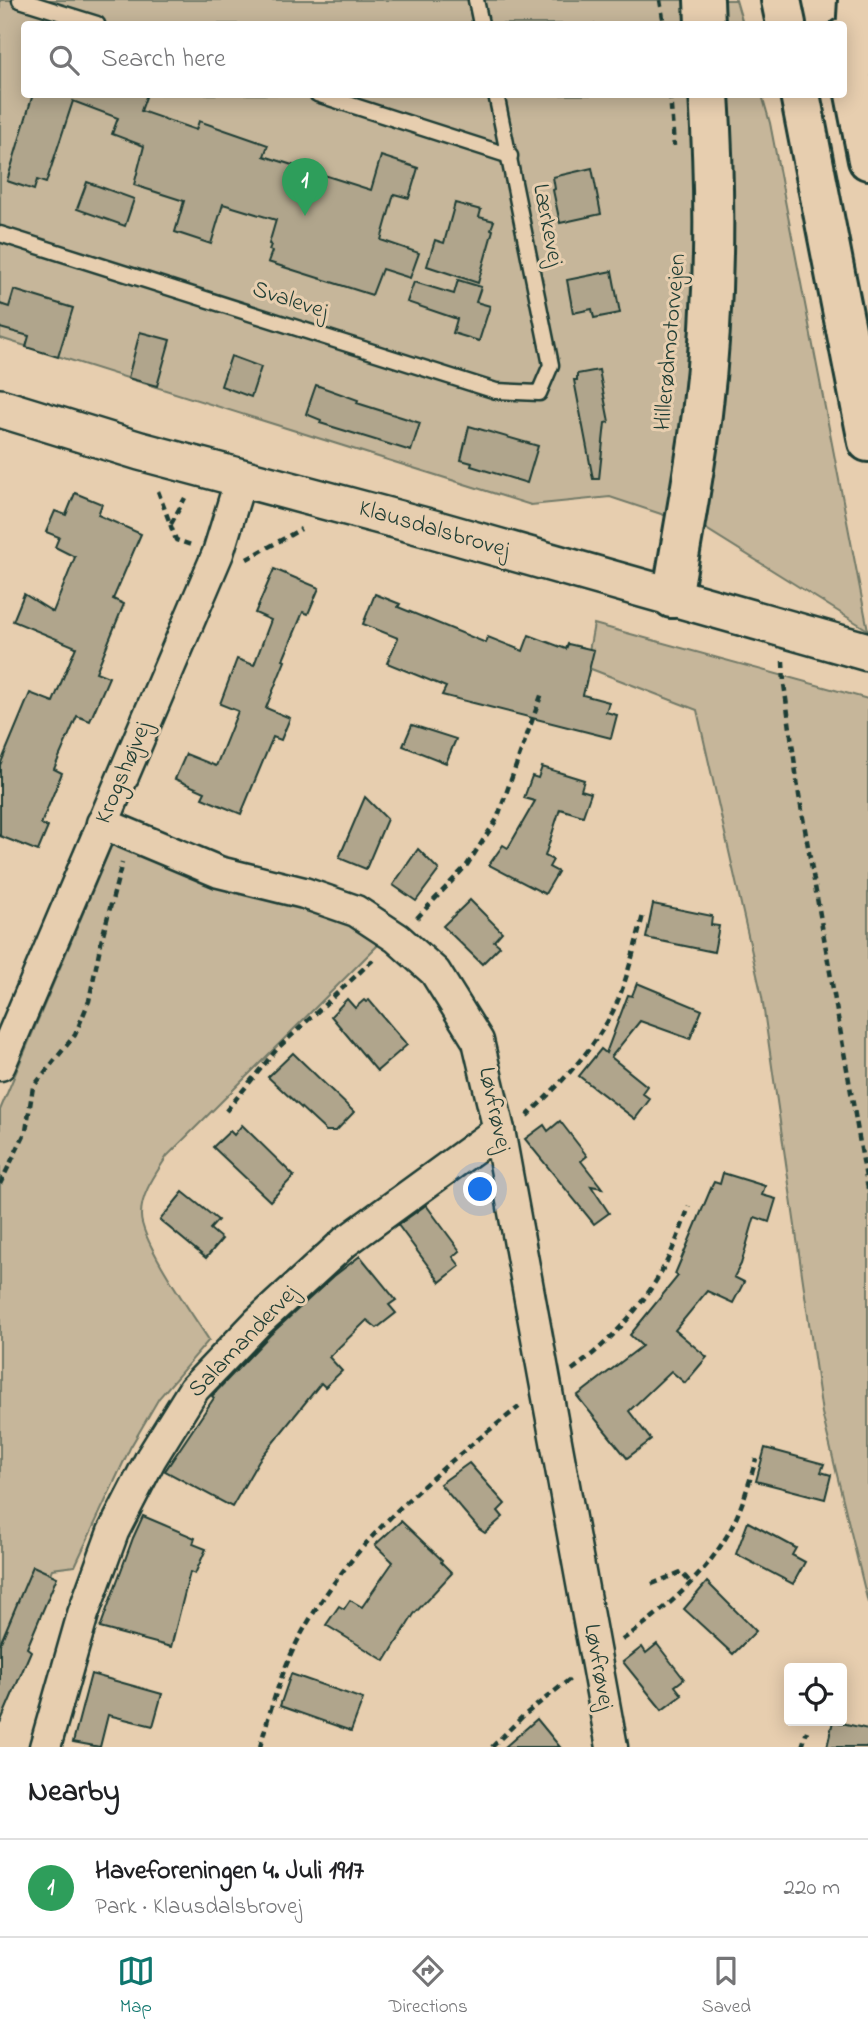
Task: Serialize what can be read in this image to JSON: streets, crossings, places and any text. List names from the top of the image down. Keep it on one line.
{"streets":{"street":["Klausdalsbrovej","Krogshøjvej","Løvfrøvej","Salamandervej"],"lane":["Lærkevej","Svalevej"]},"crossings":[["Lærkevej","Svalevej"],["Klausdalsbrovej","Krogshøjvej"],["Krogshøjvej","Løvfrøvej"],["Løvfrøvej","Salamandervej"]],"page":{"search":"Search here","pins":"1","heading":"Nearby","list":[{"mark":"1","name":"Haveforeningen 4. Juli 1917","note":"Park · Klausdalsbrovej","value":"220 m"}],"nav":["Map","Directions","Saved"]}}
